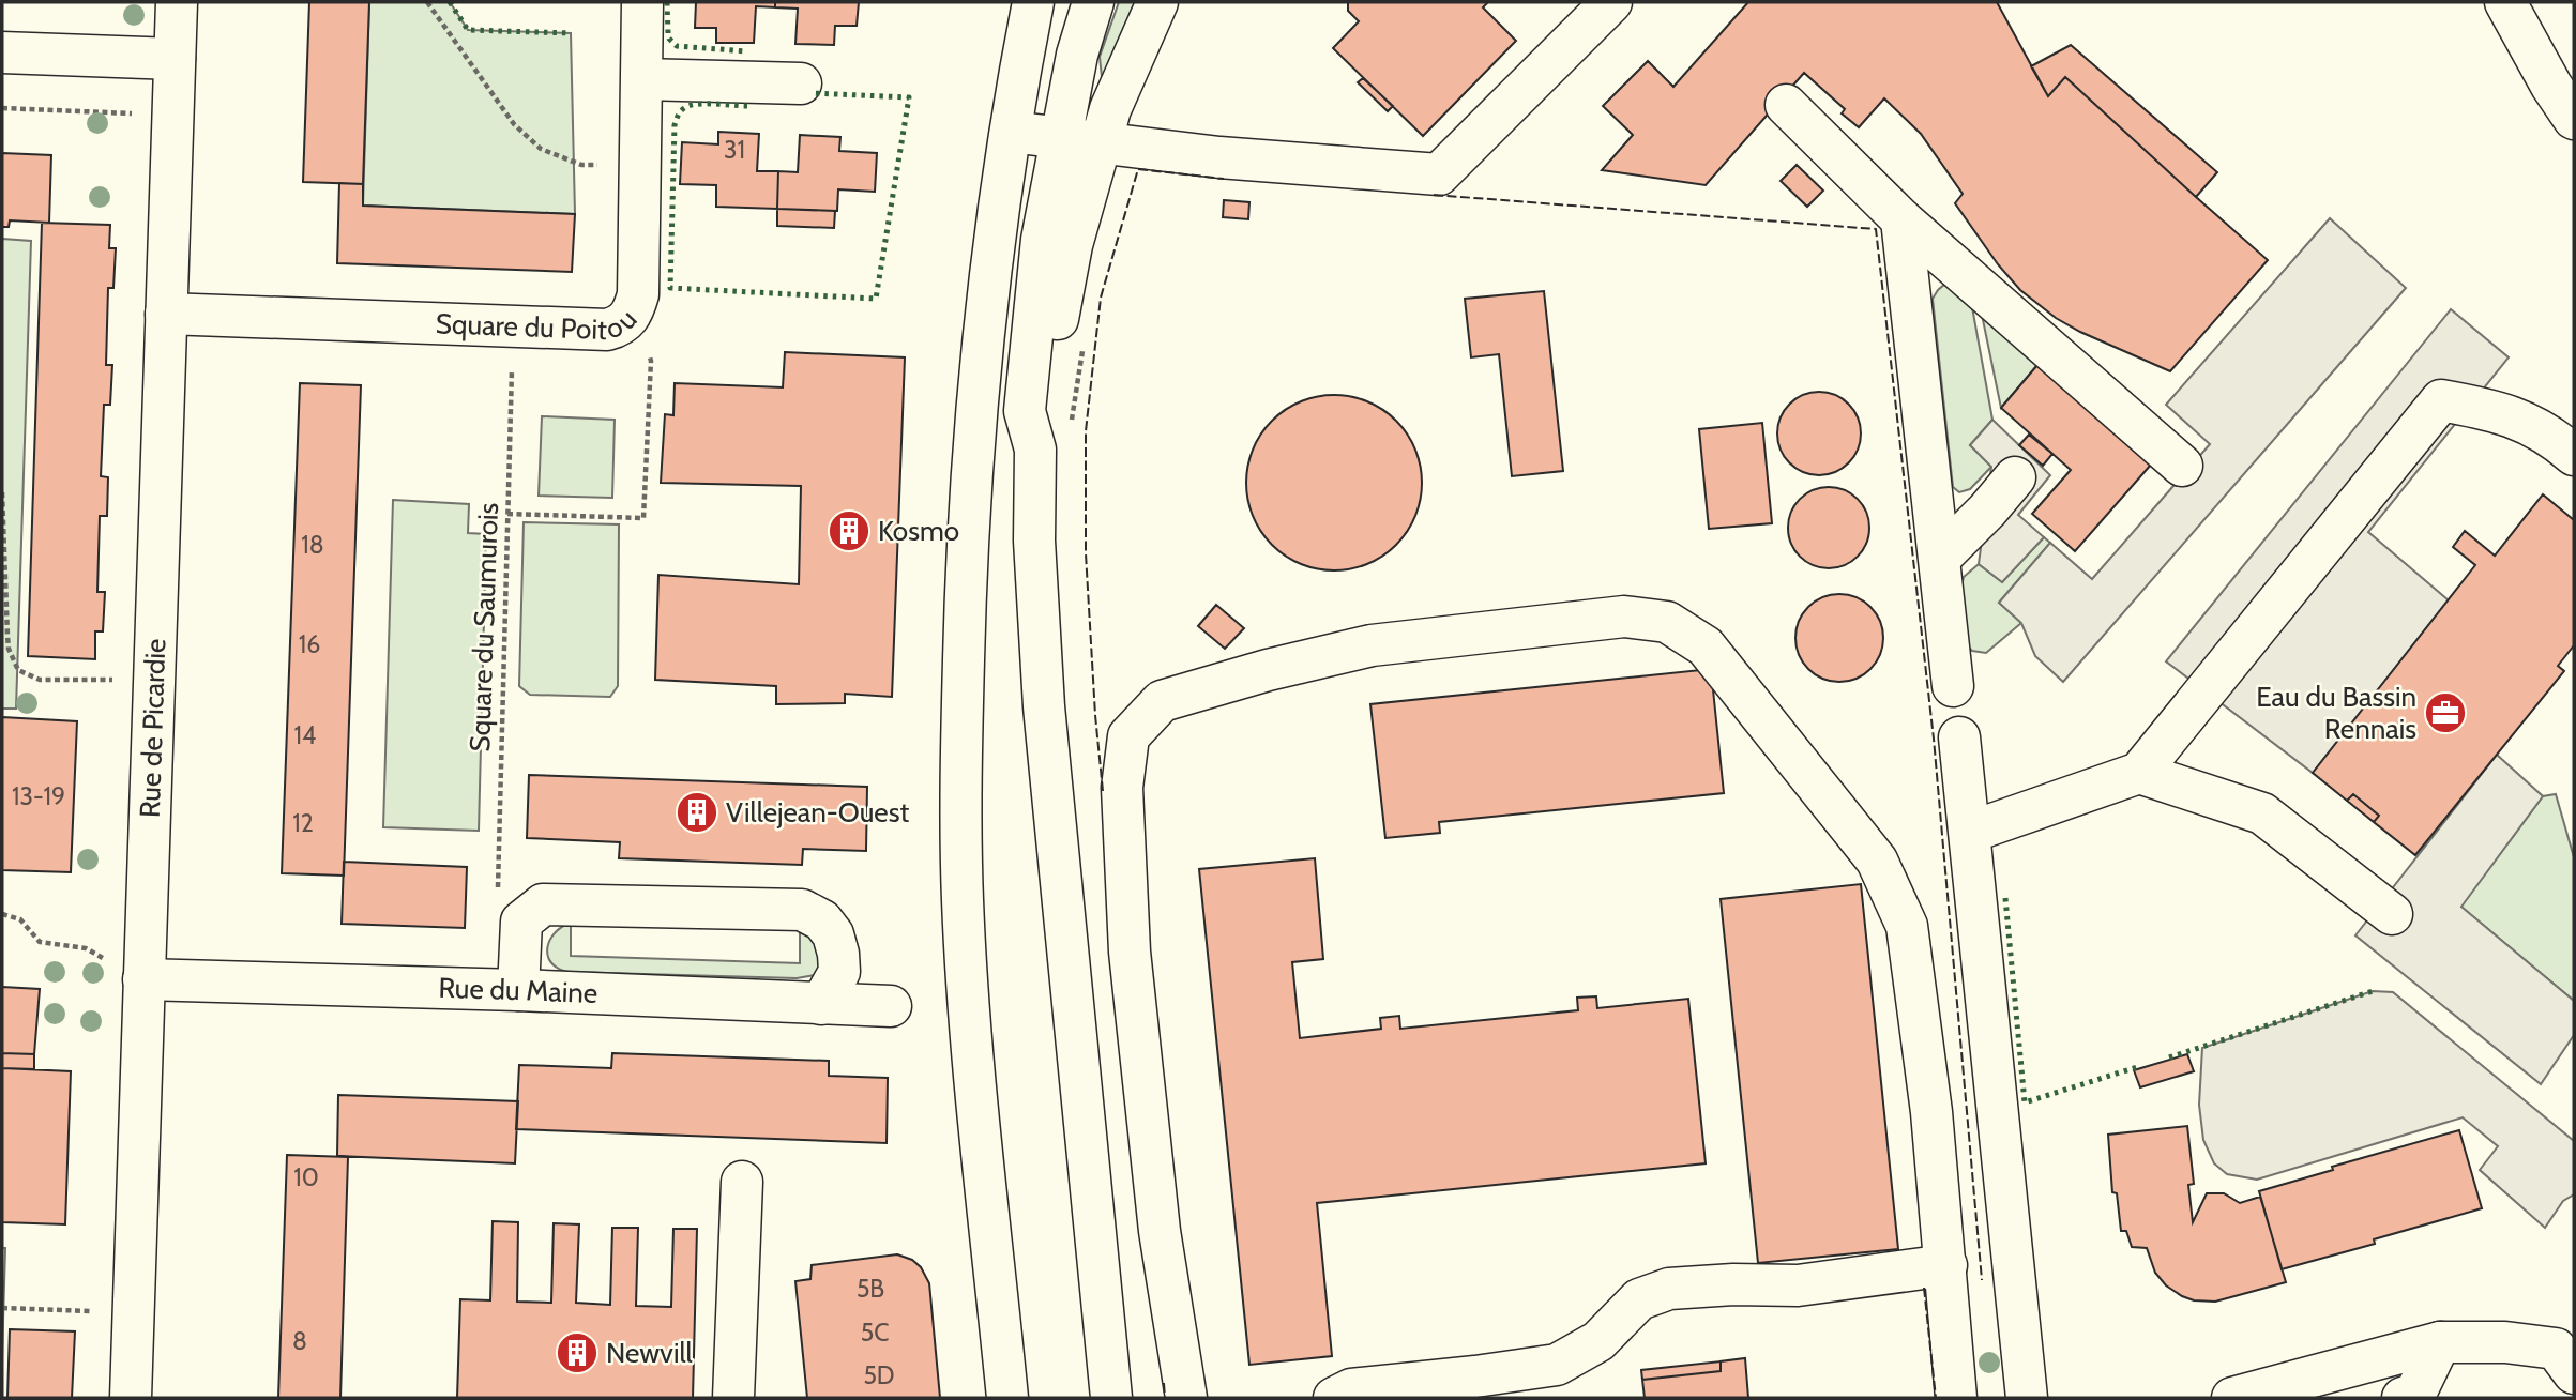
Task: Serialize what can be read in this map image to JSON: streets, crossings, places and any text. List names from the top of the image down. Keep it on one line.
{"streets":{"main road":["Square du Poitou","Rue de Picardie","Rue du Maine"],"path":["Square du Saumurois"]},"crossings":[["Square du Poitou","Square du Saumurois"],["Square du Poitou","Rue de Picardie"],["Rue de Picardie","Rue du Maine"]],"places":{"building":["Kosmo","Villejean-Ouest","Newvill"],"office":["Eau du Bassin Rennais"]},"house_numbers":["31","18","16","14","13-19","12","10","5B","5C","8","5D"]}
